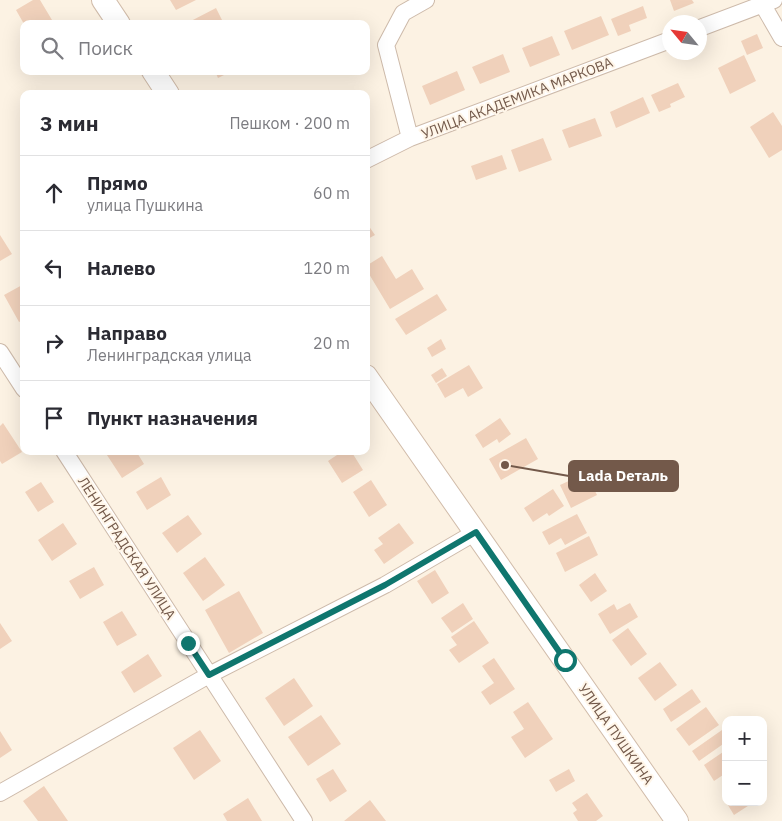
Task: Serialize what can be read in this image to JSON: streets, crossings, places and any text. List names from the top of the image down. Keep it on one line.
{"streets":{"main road":["УЛИЦА ПУШКИНА"],"street":["УЛИЦА АКАДЕМИКА МАРКОВА","ЛЕНИНГРАДСКАЯ УЛИЦА"]},"places":["Lada Dеталь"],"north":"top left","page":{"search":"Поиск","heading":["3 мин","Пешком · 200 m"],"list":[["Прямо","улица Пушкина","60 m"],["Налево","120 m"],["Направо","Ленинградская улица","20 m"],"Пункт назначения"],"map_buttons":["+","−"]}}
